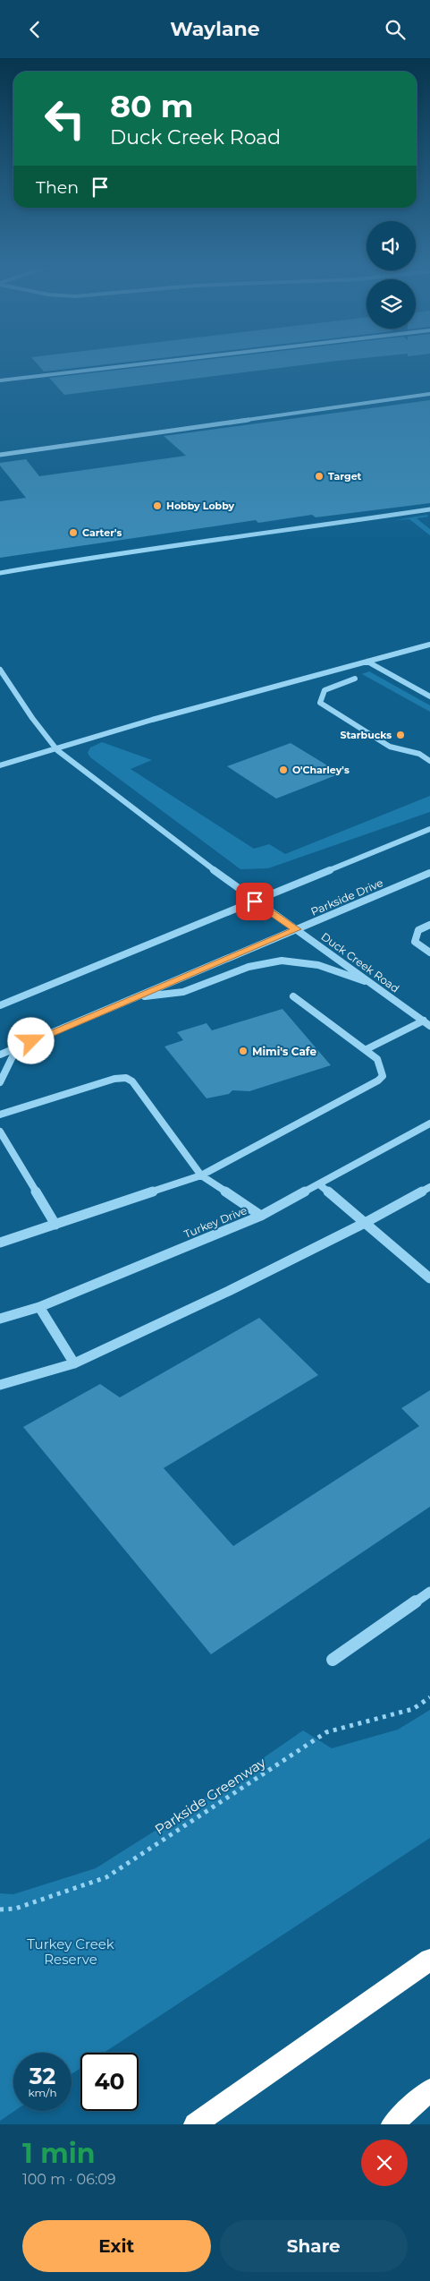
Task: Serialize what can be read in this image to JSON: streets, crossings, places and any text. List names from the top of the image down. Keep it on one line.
{"streets":{"street":["Parkside Drive","Duck Creek Road","Turkey Drive"],"path":["Parkside Greenway"]},"crossings":[["Parkside Drive","Duck Creek Road"]],"parks":["Turkey Creek Reserve"],"places":["Target","Hobby Lobby","Carter's","Starbucks","O'Charley's","Mimi's Cafe"],"page":{"header":"Waylane","turn":["80 m","Duck Creek Road"],"then":"Then","speed":"32 km/h","limit":"40","heading":["1 min","100 m · 06:09"],"buttons":["Exit","Share"]}}
